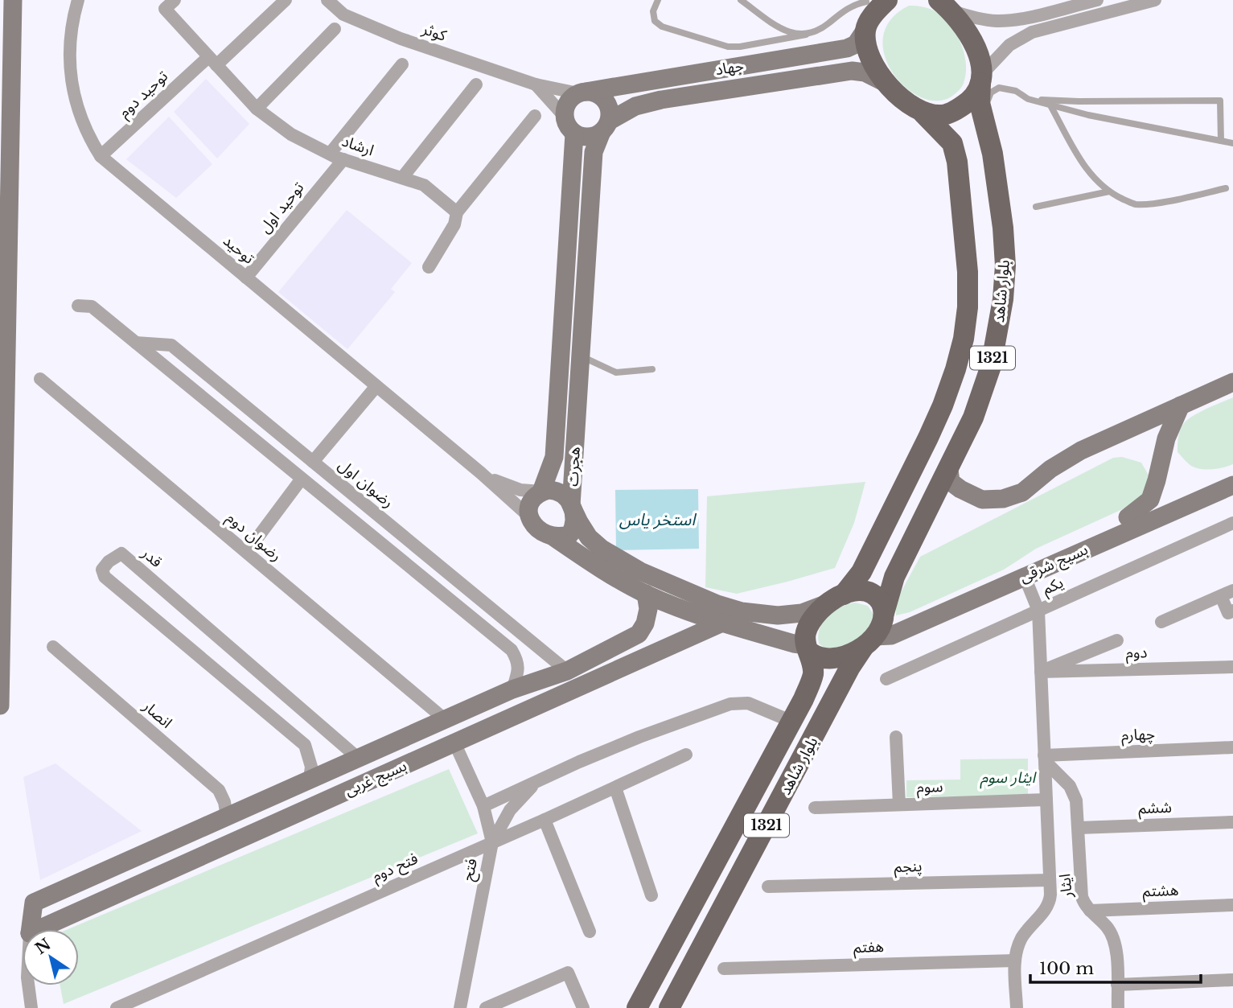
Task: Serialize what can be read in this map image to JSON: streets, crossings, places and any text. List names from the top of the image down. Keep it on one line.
{"streets":{"main road":["جهاد","بلوار شاهد","1321","هجرت","بسیج شرقی","بسیج غربی"],"street":["کوثر","توحید دوم","ارشاد","توحید اول","توحید","رضوان اول","رضوان دوم","قدر","یکم","دوم","انصار","چهارم","سوم","ششم","پنجم","فتح دوم","فتح","ایثار","هشتم","هفتم"]},"crossings":[["کوثر","جهاد"],["کوثر","هجرت"],["جهاد","بلوار شاهد"],["جهاد","هجرت"],["توحید دوم","ارشاد"],["توحید دوم","توحید"],["ارشاد","توحید اول"],["توحید اول","توحید"],["بلوار شاهد","هجرت"],["بلوار شاهد","بسیج شرقی"],["هجرت","بسیج شرقی"],["رضوان اول","بسیج غربی"],["رضوان دوم","بسیج غربی"],["قدر","بسیج غربی"],["بسیج شرقی","ایثار"],["یکم","ایثار"],["دوم","ایثار"],["انصار","بسیج غربی"],["چهارم","ایثار"],["بسیج غربی","فتح"],["سوم","ایثار"],["ششم","ایثار"],["پنجم","ایثار"],["فتح دوم","فتح"],["ایثار","هشتم"],["ایثار","هفتم"]],"water":["استخر یاس"],"parks":["ایثار سوم"],"scale_bar":"100 m","north":"top left"}
